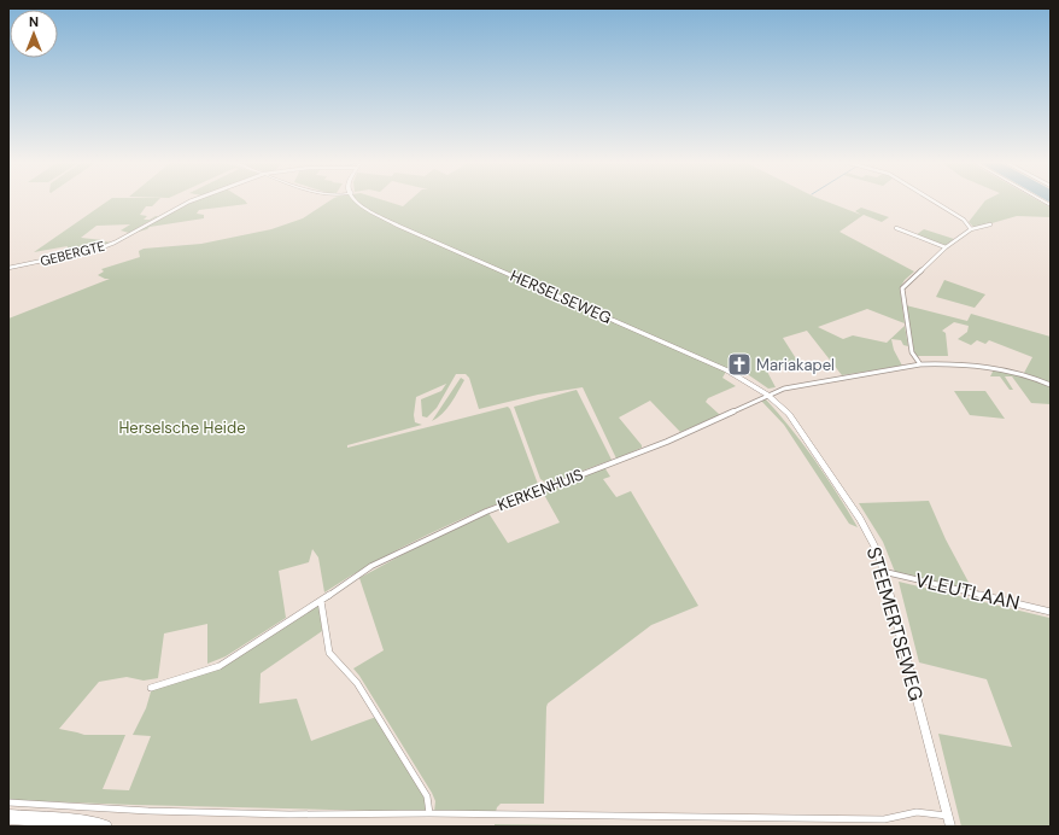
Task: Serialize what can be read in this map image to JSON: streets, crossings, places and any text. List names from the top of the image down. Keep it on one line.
{"streets":{"street":["GEBERGTE","HERSELSEWEG","KERKENHUIS","VLEUTLAAN","STEEMERTSEWEG"]},"crossings":[["HERSELSEWEG","KERKENHUIS"],["HERSELSEWEG","STEEMERTSEWEG"],["KERKENHUIS","STEEMERTSEWEG"],["VLEUTLAAN","STEEMERTSEWEG"]],"parks":["Herselsche Heide"],"places":{"church":["Mariakapel"]},"north":"top"}
